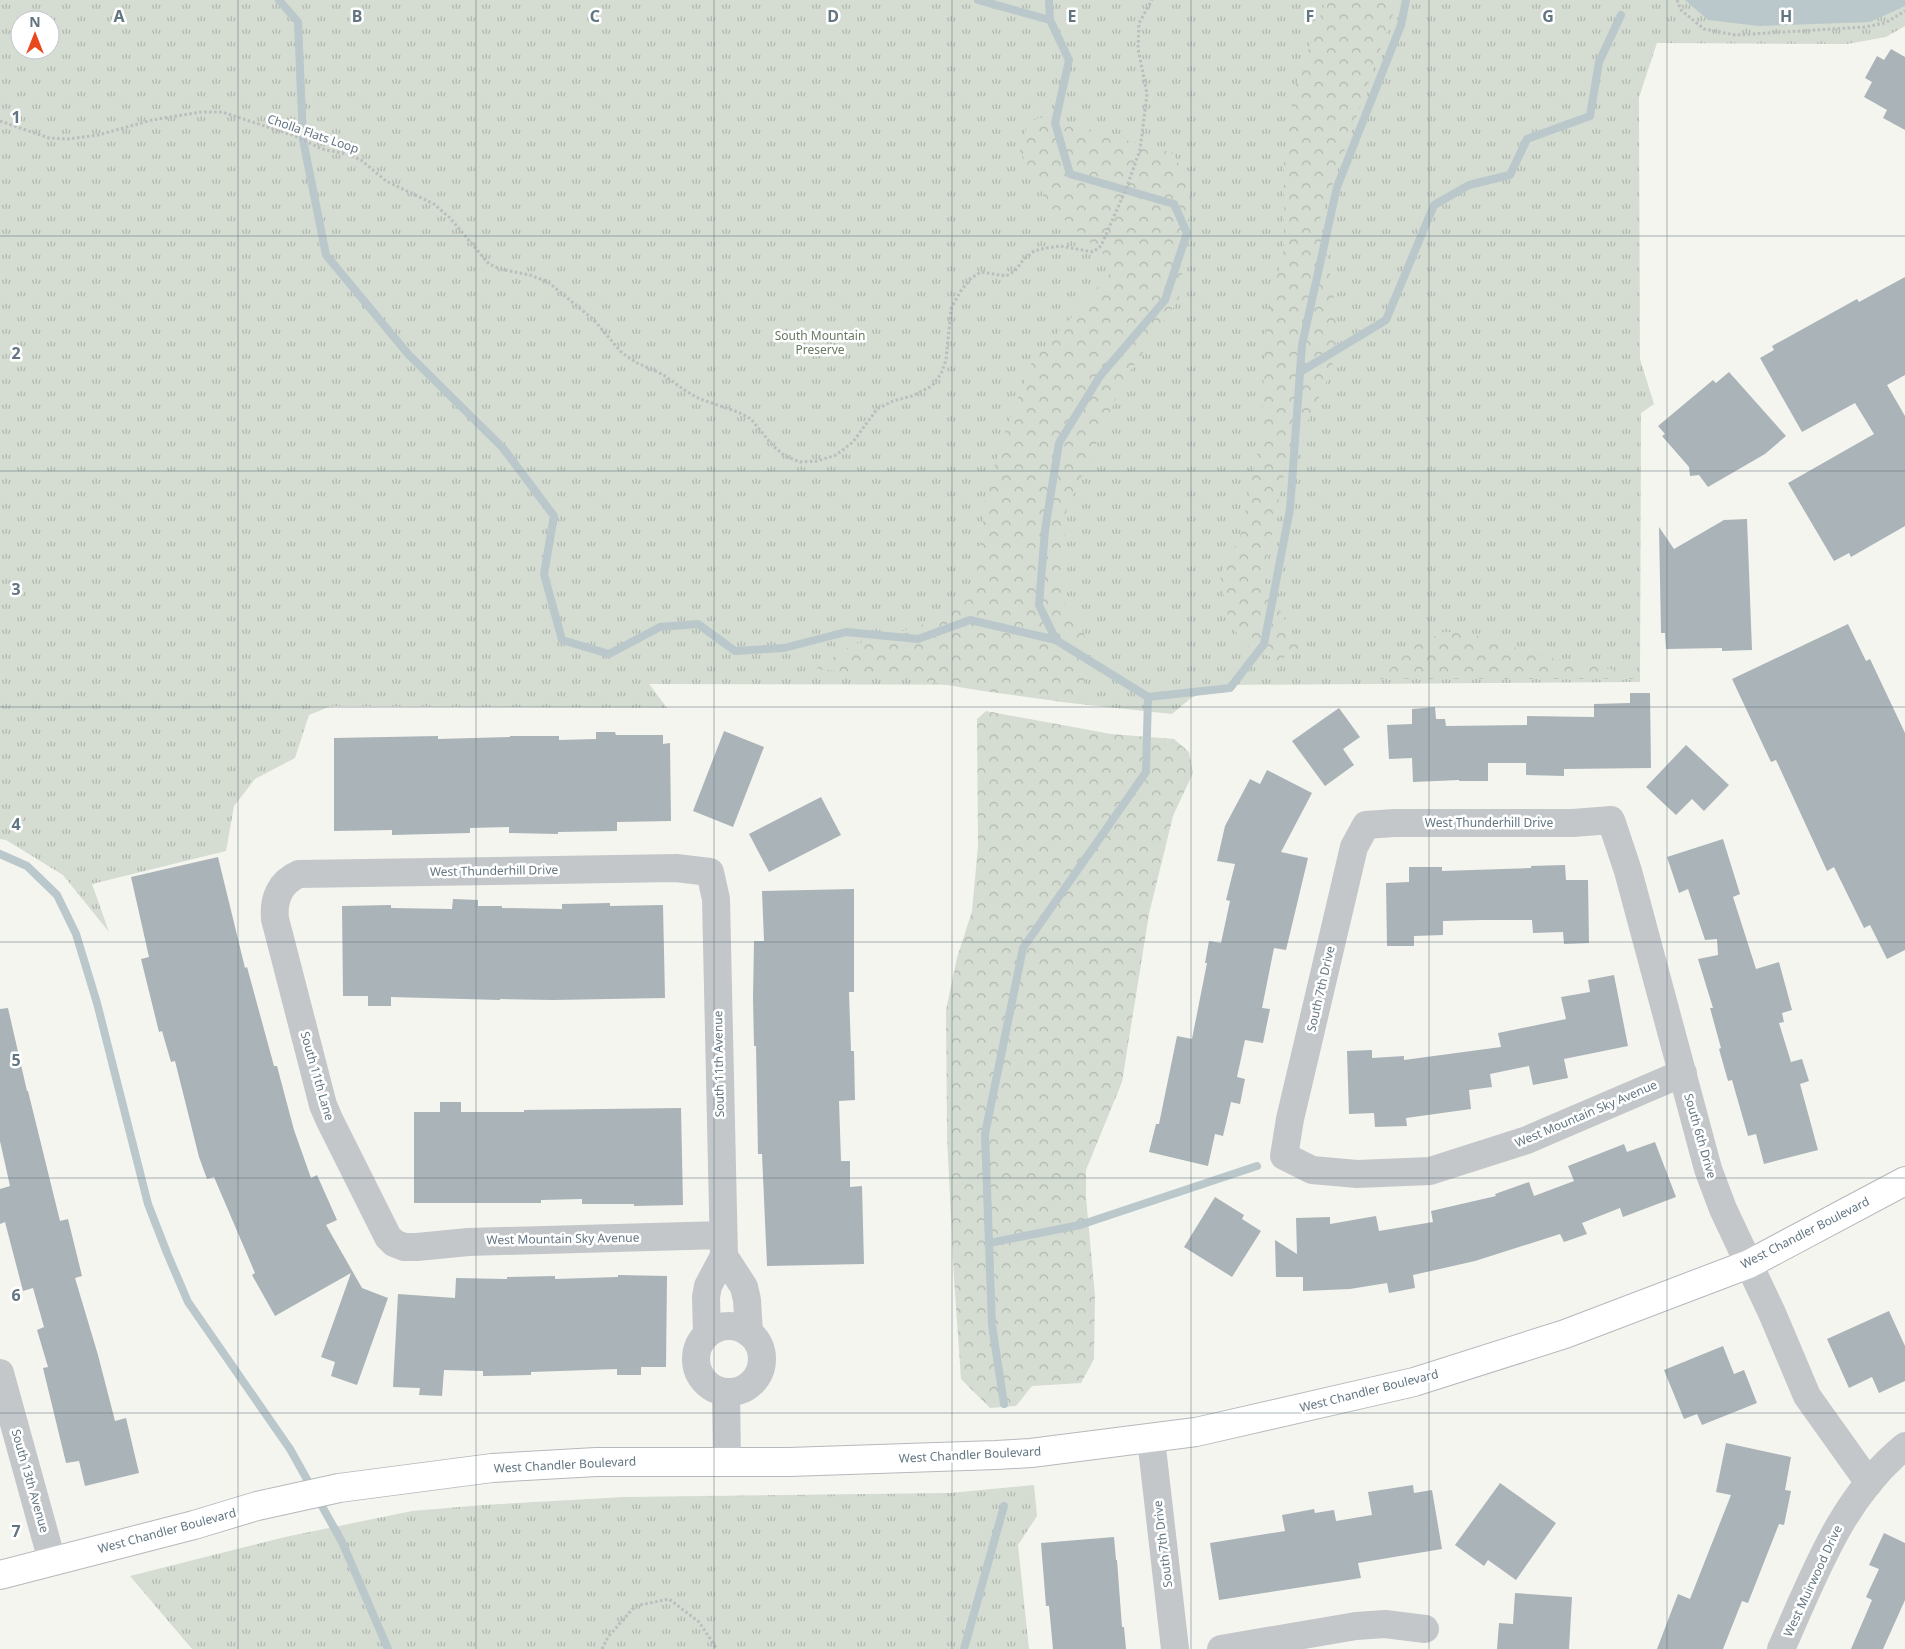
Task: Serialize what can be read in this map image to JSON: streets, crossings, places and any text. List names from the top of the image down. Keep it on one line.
{"streets":{"main road":["West Chandler Boulevard"],"street":["West Thunderhill Drive","South 7th Drive","South 11th Avenue","South 11th Lane","West Mountain Sky Avenue","South 6th Drive","South 13th Avenue","West Muirwood Drive"],"path":["Cholla Flats Loop"]},"crossings":[["West Thunderhill Drive","South 7th Drive"],["West Thunderhill Drive","South 11th Avenue"],["West Thunderhill Drive","South 11th Lane"],["West Thunderhill Drive","South 6th Drive"],["South 7th Drive","West Mountain Sky Avenue"],["South 7th Drive","West Chandler Boulevard"],["South 11th Avenue","West Mountain Sky Avenue"],["South 11th Lane","West Mountain Sky Avenue"],["West Mountain Sky Avenue","South 6th Drive"],["South 6th Drive","West Chandler Boulevard"],["South 6th Drive","West Muirwood Drive"],["West Chandler Boulevard","South 13th Avenue"]],"parks":["South Mountain Preserve"],"north":"top","grid":{"columns":["A","B","C","D","E","F","G","H"],"rows":["1","2","3","4","5","6","7"]}}
